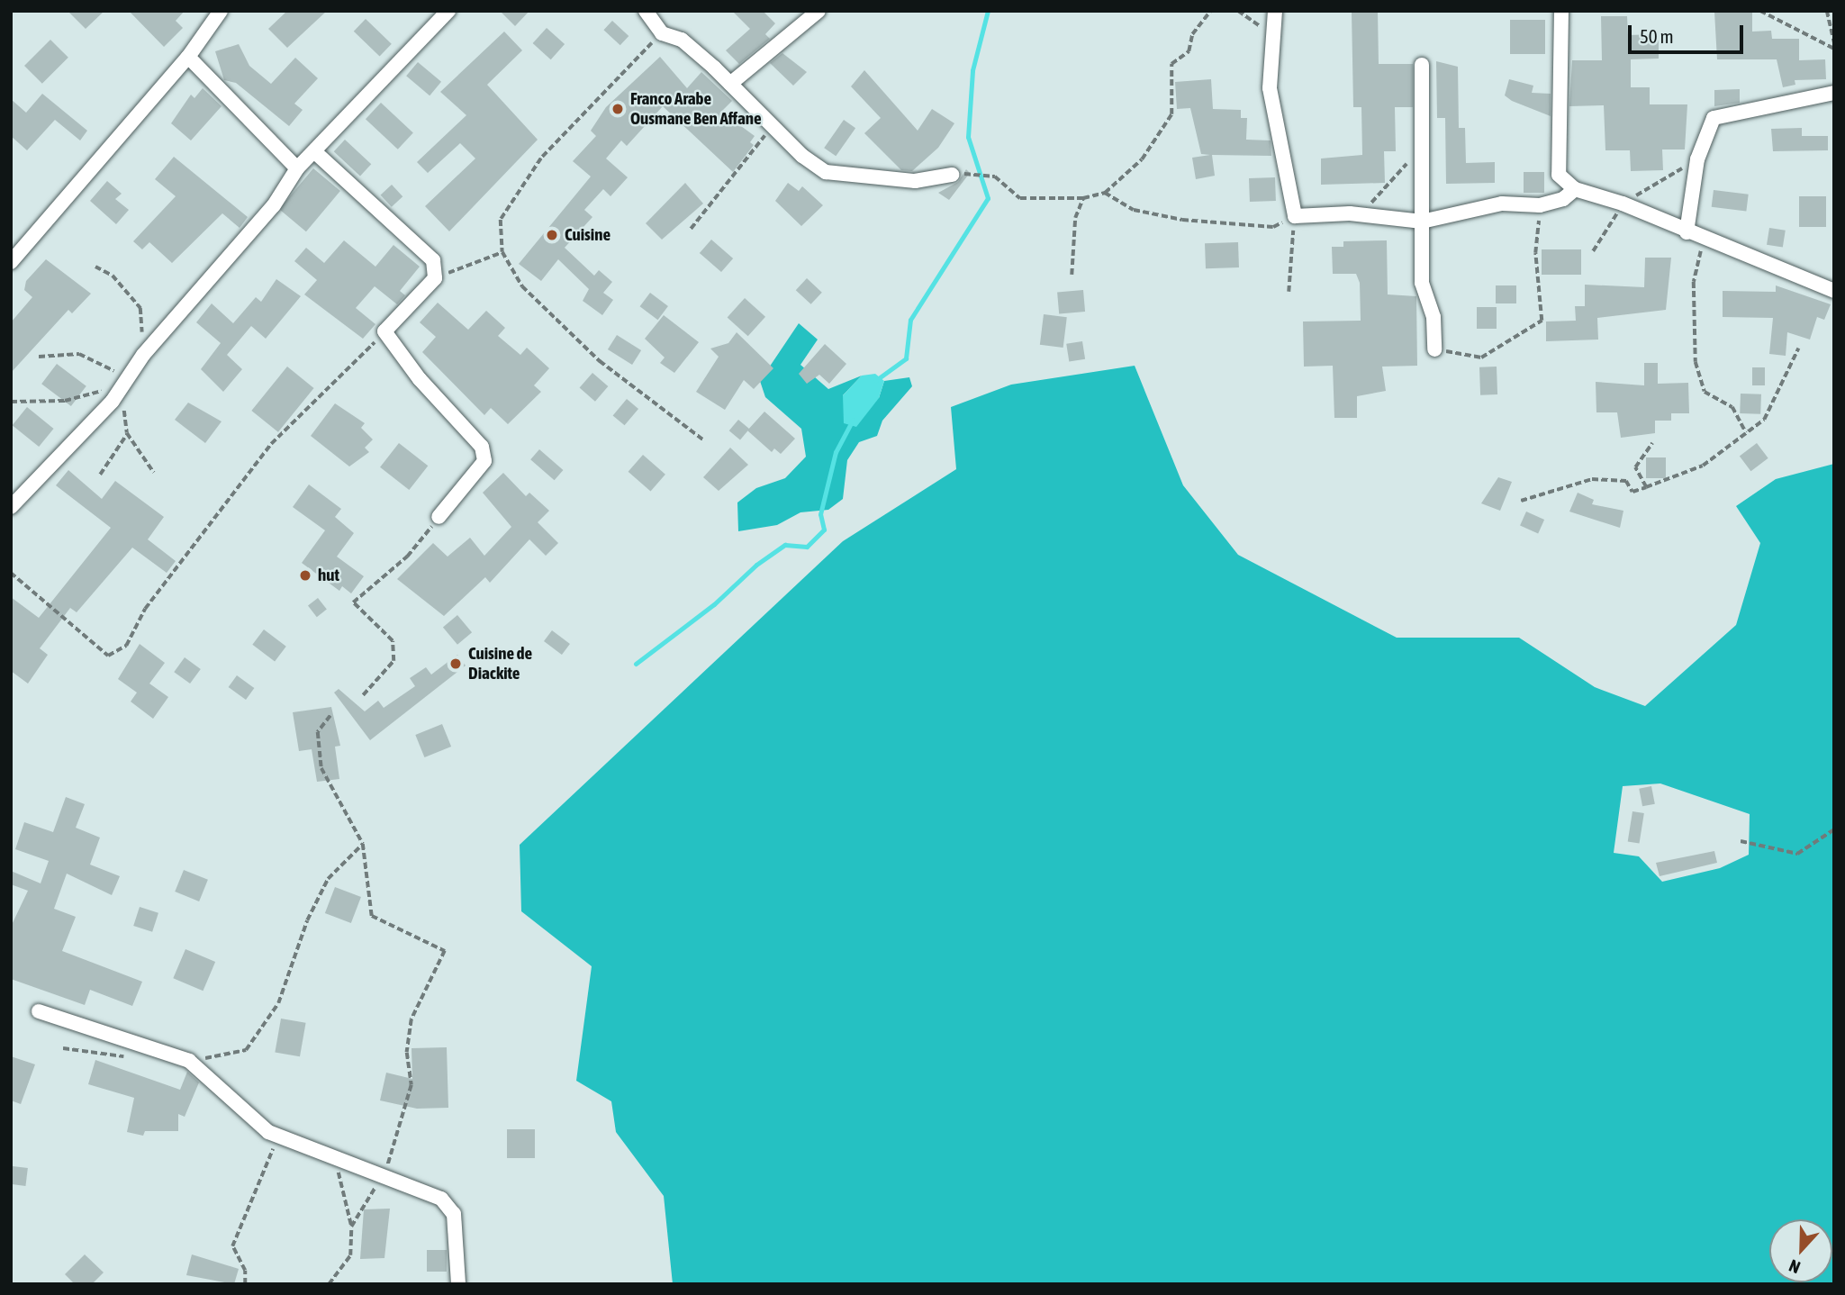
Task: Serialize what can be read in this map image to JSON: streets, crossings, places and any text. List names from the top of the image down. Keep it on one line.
{"places":["Franco Arabe Ousmane Ben Affane","Cuisine","hut","Cuisine de Diackite"],"scale_bar":"50 m","north":"bottom"}
